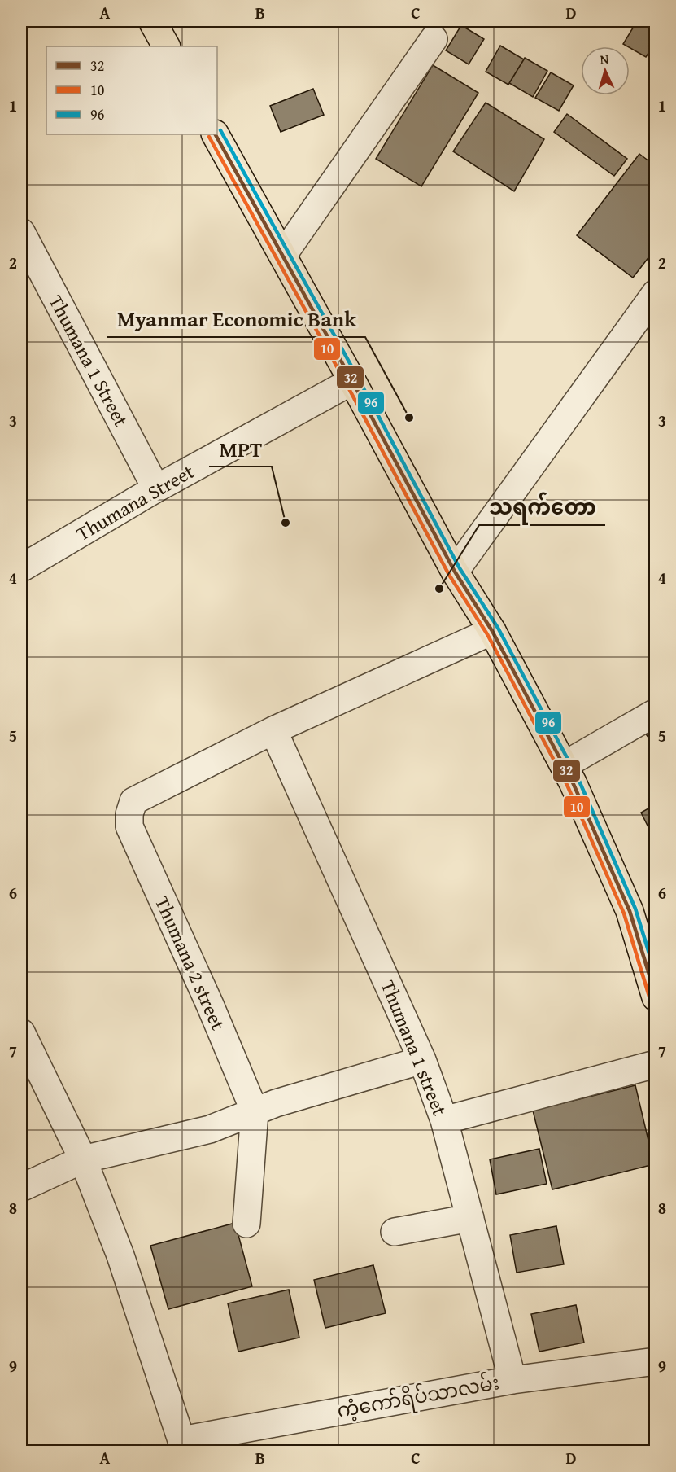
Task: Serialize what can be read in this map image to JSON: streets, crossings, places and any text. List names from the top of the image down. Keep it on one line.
{"streets":{"street":["Thumana 1 Street","Thumana Street","Thumana 2 street","Thumana 1 street","ကံ့ကော်ရိပ်သာလမ်း"]},"crossings":[["Thumana 1 Street","Thumana Street"],["Thumana 2 street","Thumana 1 street"],["Thumana 1 street","ကံ့ကော်ရိပ်သာလမ်း"]],"places":["Myanmar Economic Bank","MPT","သရက်တော"],"lines":["transit line 96","transit line 32","transit line 10"],"legend":["32","10","96"],"north":"top","grid":{"columns":["A","B","C","D"],"rows":["1","2","3","4","5","6","7","8","9"]}}
